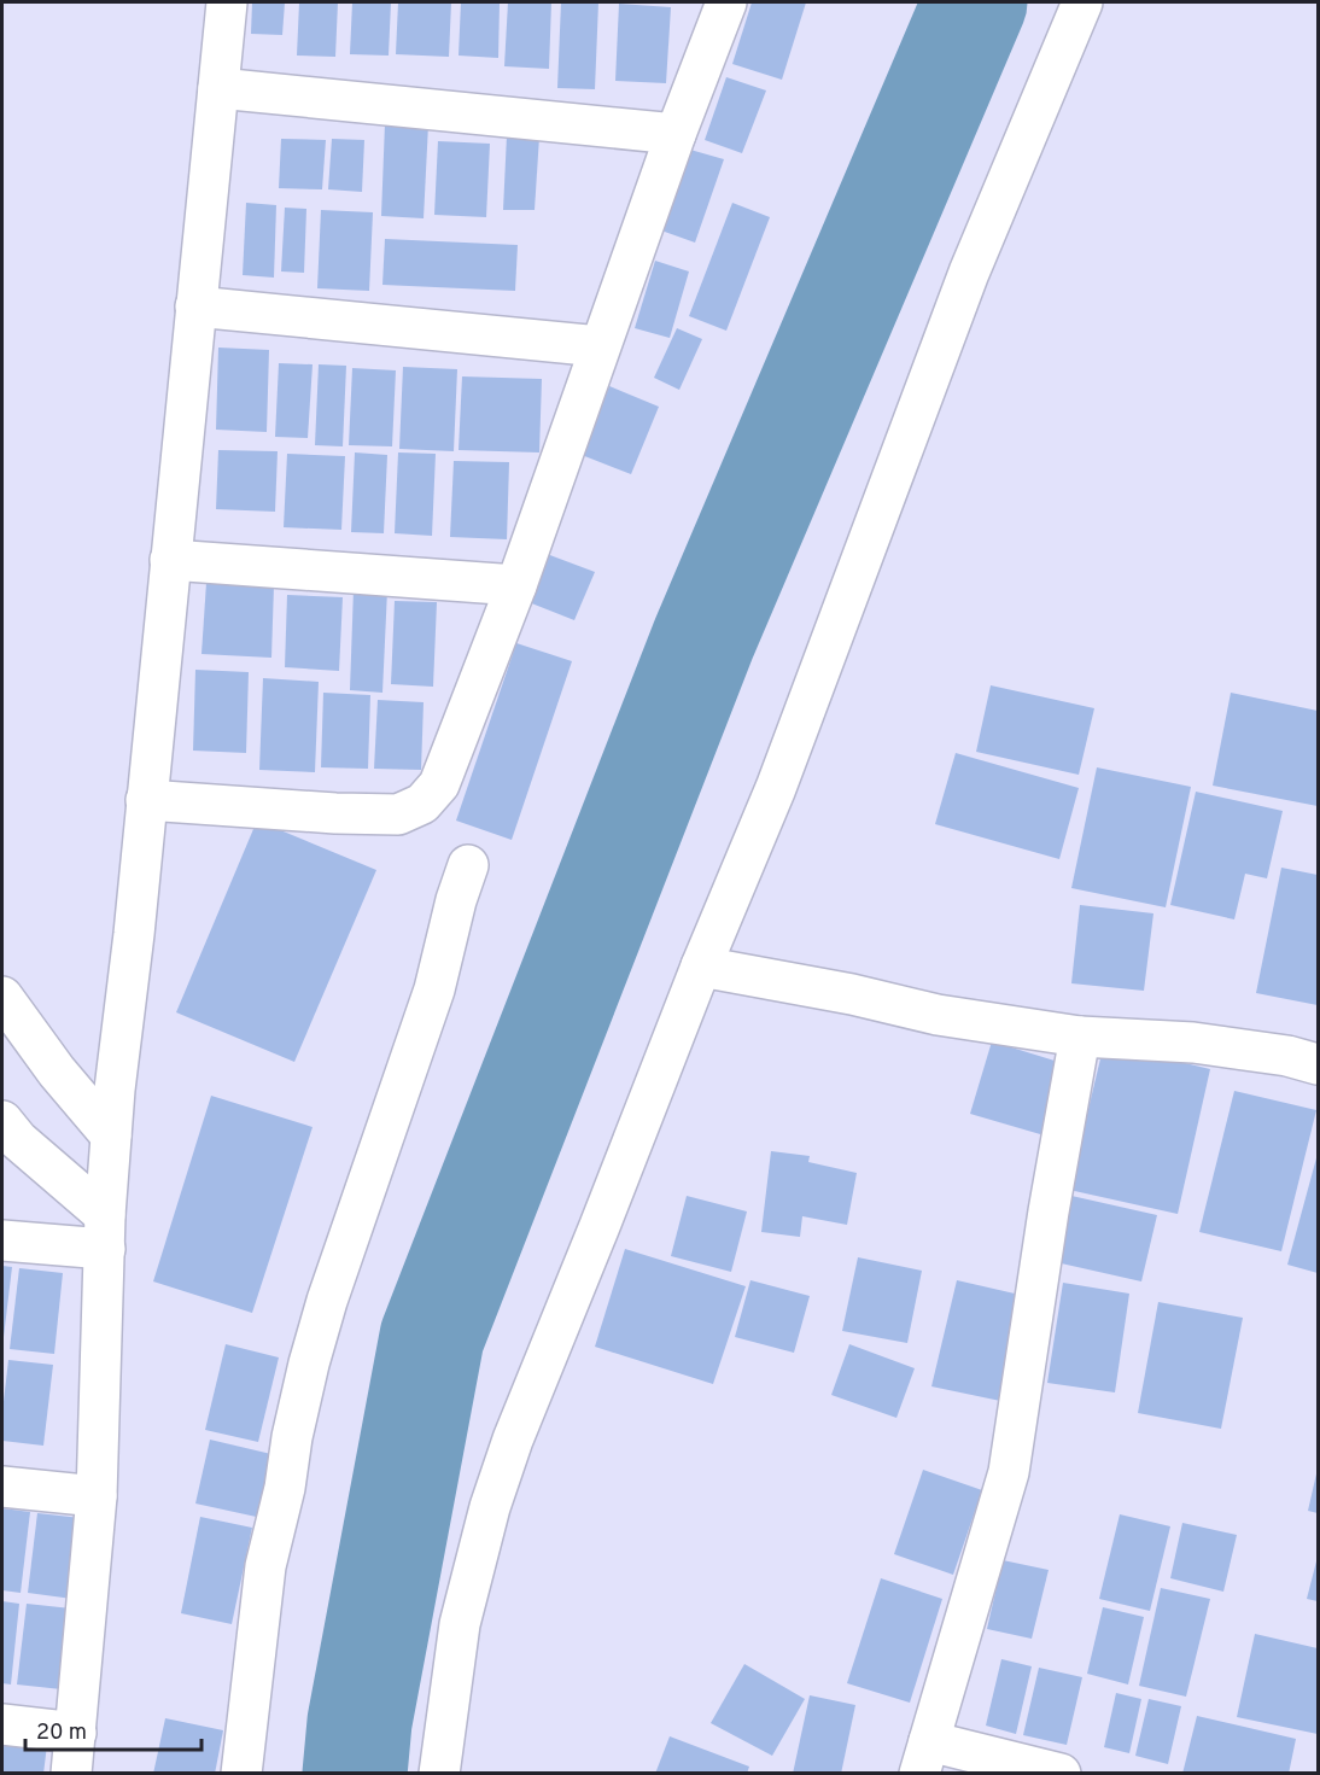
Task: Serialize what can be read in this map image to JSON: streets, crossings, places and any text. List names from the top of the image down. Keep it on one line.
{"scale_bar":"20 m"}
